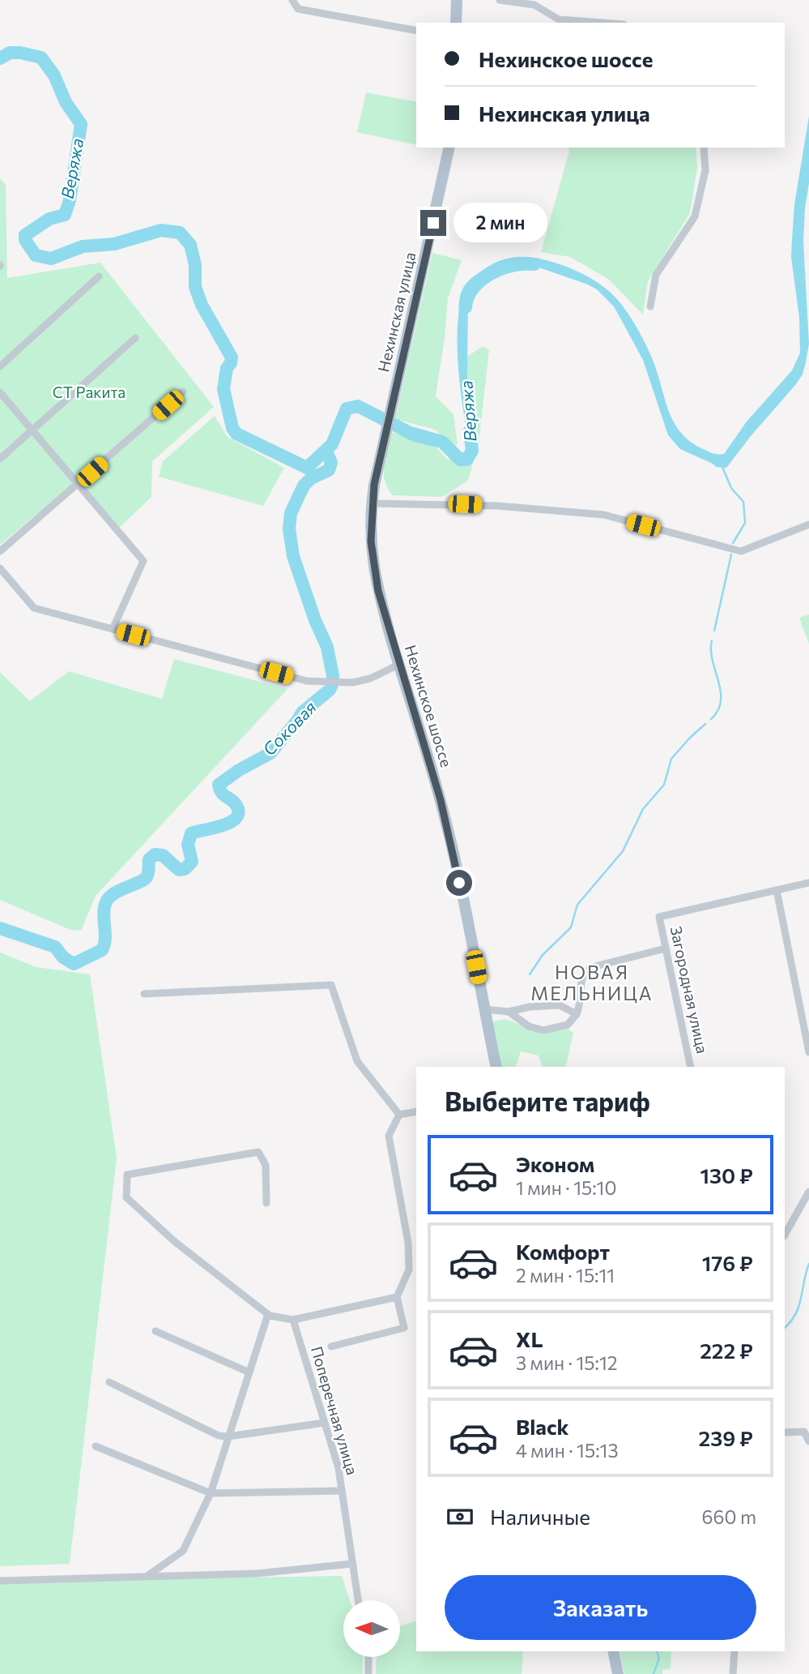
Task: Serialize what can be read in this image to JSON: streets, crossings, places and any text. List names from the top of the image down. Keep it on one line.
{"streets":{"main road":["Нехинская улица","Нехинское шоссе"],"street":["Загородная улица","Поперечная улица"]},"crossings":[["Нехинская улица","Нехинское шоссе"]],"districts":["НОВАЯ МЕЛЬНИЦА"],"water":["Веряжа","Соковая"],"parks":["СТ Ракита"],"north":"left","page":{"banner":["Нехинское шоссе","Нехинская улица"],"bubble":"2 мин","heading":"Выберите тариф","list":[{"name":"Эконом","note":"1 мин · 15:10","value":"130 ₽"},{"name":"Комфорт","note":"2 мин · 15:11","value":"176 ₽"},{"name":"XL","note":"3 мин · 15:12","value":"222 ₽"},{"name":"Black","note":"4 мин · 15:13","value":"239 ₽"}],"pay":["Наличные","660 m"],"buttons":"Заказать"}}
